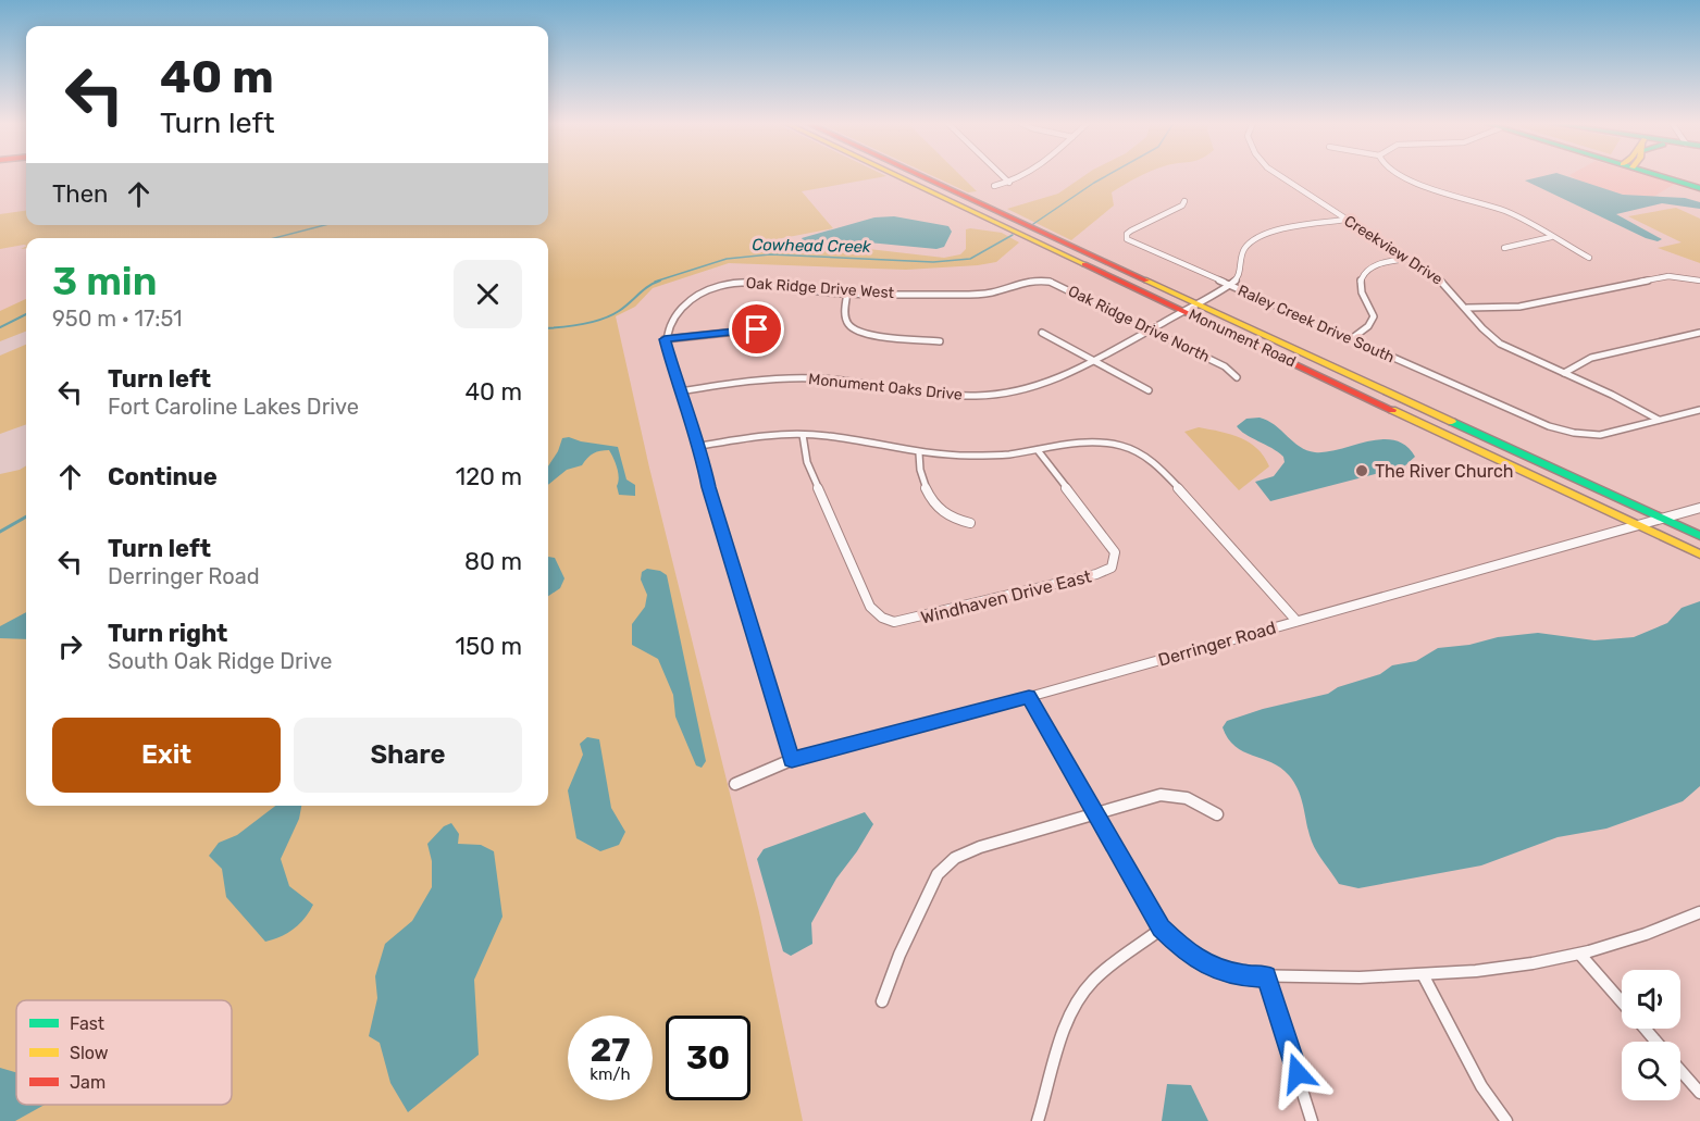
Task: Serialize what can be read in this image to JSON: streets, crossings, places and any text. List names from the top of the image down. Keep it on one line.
{"streets":{"main road":["Monument Road"],"street":["Creekview Drive","Oak Ridge Drive West","Oak Ridge Drive North","Raley Creek Drive South","Monument Oaks Drive","Windhaven Drive East","Derringer Road"]},"crossings":[["Creekview Drive","Raley Creek Drive South"],["Oak Ridge Drive West","Oak Ridge Drive North"],["Oak Ridge Drive North","Monument Oaks Drive"],["Raley Creek Drive South","Monument Oaks Drive"],["Monument Road","Monument Oaks Drive"],["Monument Road","Derringer Road"]],"water":["Cowhead Creek"],"places":["The River Church"],"legend":["Fast","Slow","Jam"],"page":{"turn":["40 m","Turn left"],"then":"Then","heading":["3 min","950 m · 17:51"],"list":[{"name":"Turn left","note":"Fort Caroline Lakes Drive","value":"40 m"},{"name":"Continue","value":"120 m"},{"name":"Turn left","note":"Derringer Road","value":"80 m"},{"name":"Turn right","note":"South Oak Ridge Drive","value":"150 m"}],"buttons":["Exit","Share"],"speed":"27 km/h","limit":"30"}}
